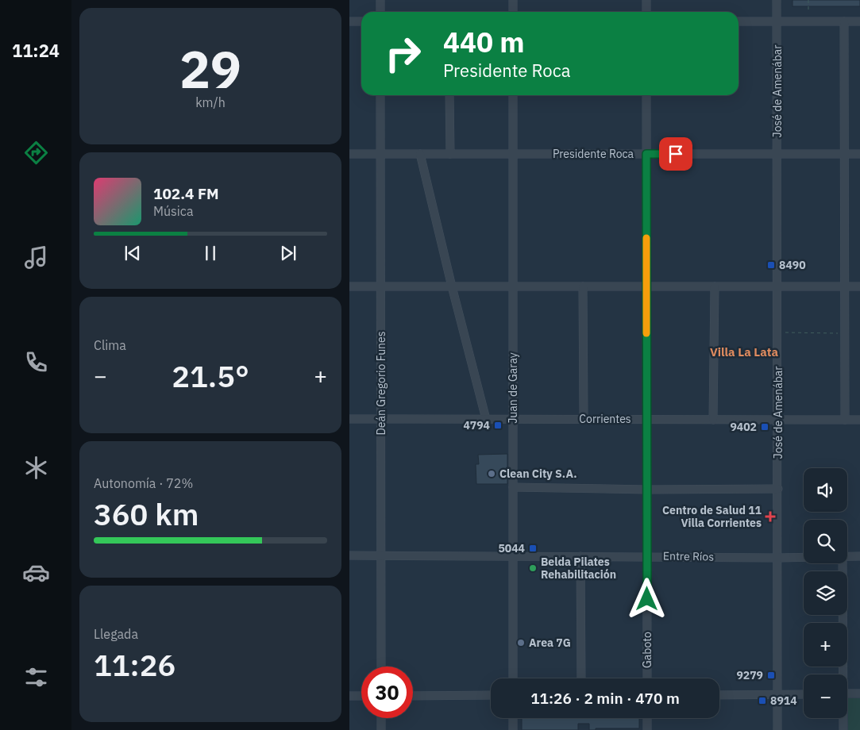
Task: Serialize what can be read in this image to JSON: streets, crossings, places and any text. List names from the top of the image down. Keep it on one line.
{"streets":{"street":["José de Amenábar","Presidente Roca","Deán Gregorio Funes","Juan de Garay","Corrientes","Entre Ríos","Gaboto"]},"crossings":[["José de Amenábar","Presidente Roca"],["José de Amenábar","Corrientes"],["José de Amenábar","Entre Ríos"],["Presidente Roca","Deán Gregorio Funes"],["Presidente Roca","Juan de Garay"],["Presidente Roca","Gaboto"],["Deán Gregorio Funes","Corrientes"],["Deán Gregorio Funes","Entre Ríos"],["Juan de Garay","Corrientes"],["Juan de Garay","Entre Ríos"],["Corrientes","Gaboto"],["Entre Ríos","Gaboto"]],"districts":["Villa La Lata"],"places":{"transit":["8490","4794","9402","5044","9279","8914"],"other":["Clean City S.A.","Belda Pilates Rehabilitación","Area 7G"],"health":["Centro de Salud 11 Villa Corrientes"]},"page":{"tabs":"11:24","tile":[["29","km/h"],"Clima",["Autonomía · 72%","360 km"],["Llegada","11:26"]],"turn":["440 m","Presidente Roca"],"song":["102.4 FM","Música"],"heat":["−","21.5°","+"],"map_buttons":["+","−"],"limit":"30","trip":"11:26 · 2 min · 470 m"}}
